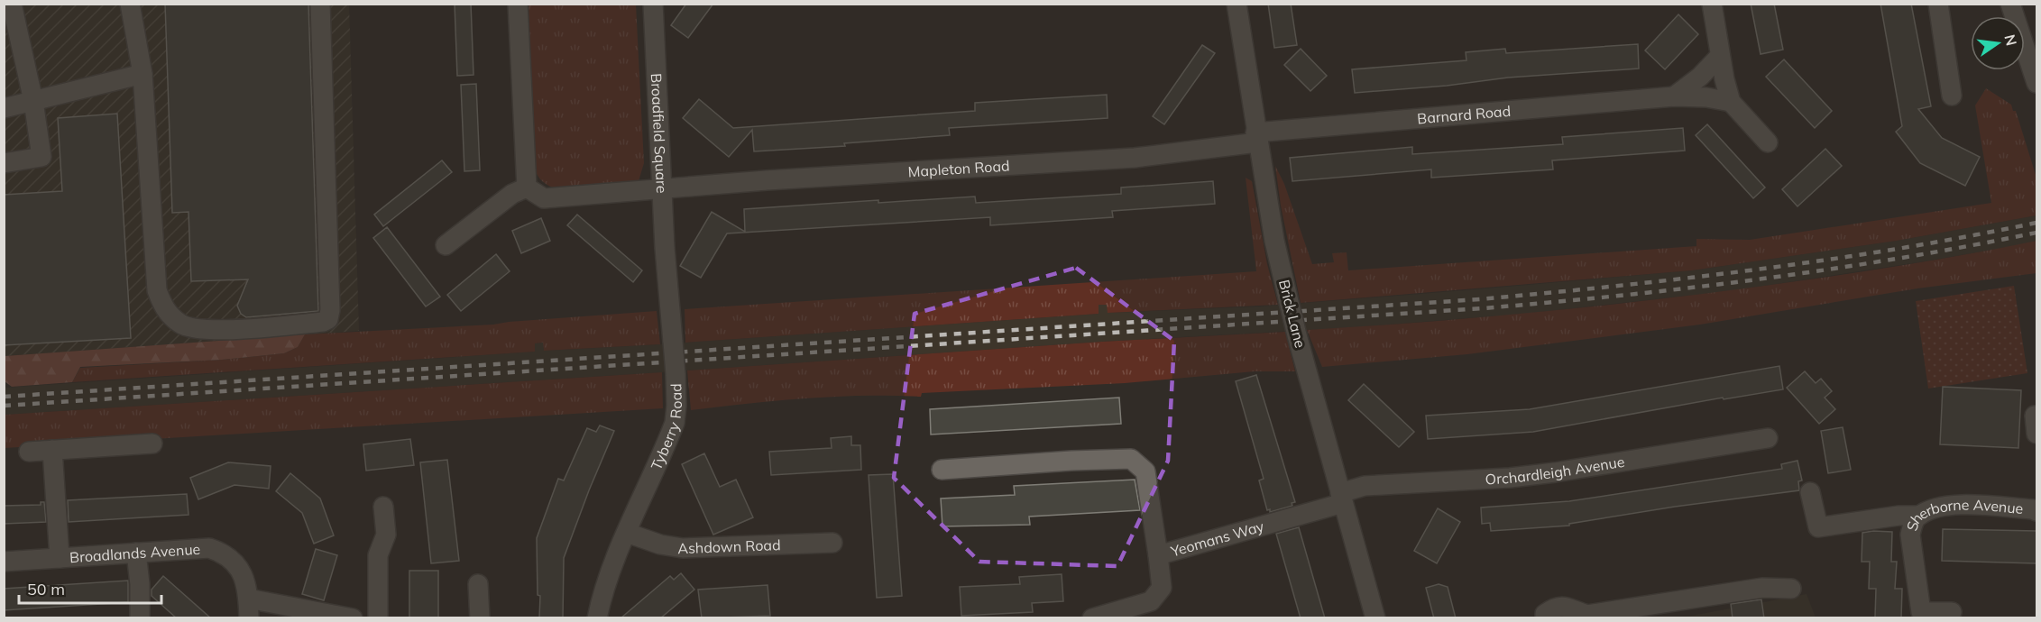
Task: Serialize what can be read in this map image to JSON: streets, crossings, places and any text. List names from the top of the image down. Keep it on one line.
{"streets":{"street":["Barnard Road","Broadfield Square","Mapleton Road","Brick Lane","Tyberry Road","Orchardleigh Avenue","Sherborne Avenue","Yeomans Way","Ashdown Road","Broadlands Avenue"]},"crossings":[["Barnard Road","Mapleton Road"],["Barnard Road","Brick Lane"],["Broadfield Square","Mapleton Road"],["Broadfield Square","Tyberry Road"],["Mapleton Road","Brick Lane"],["Mapleton Road","Tyberry Road"],["Brick Lane","Orchardleigh Avenue"],["Brick Lane","Yeomans Way"],["Tyberry Road","Ashdown Road"],["Orchardleigh Avenue","Yeomans Way"]],"scale_bar":"50 m","north":"right"}
